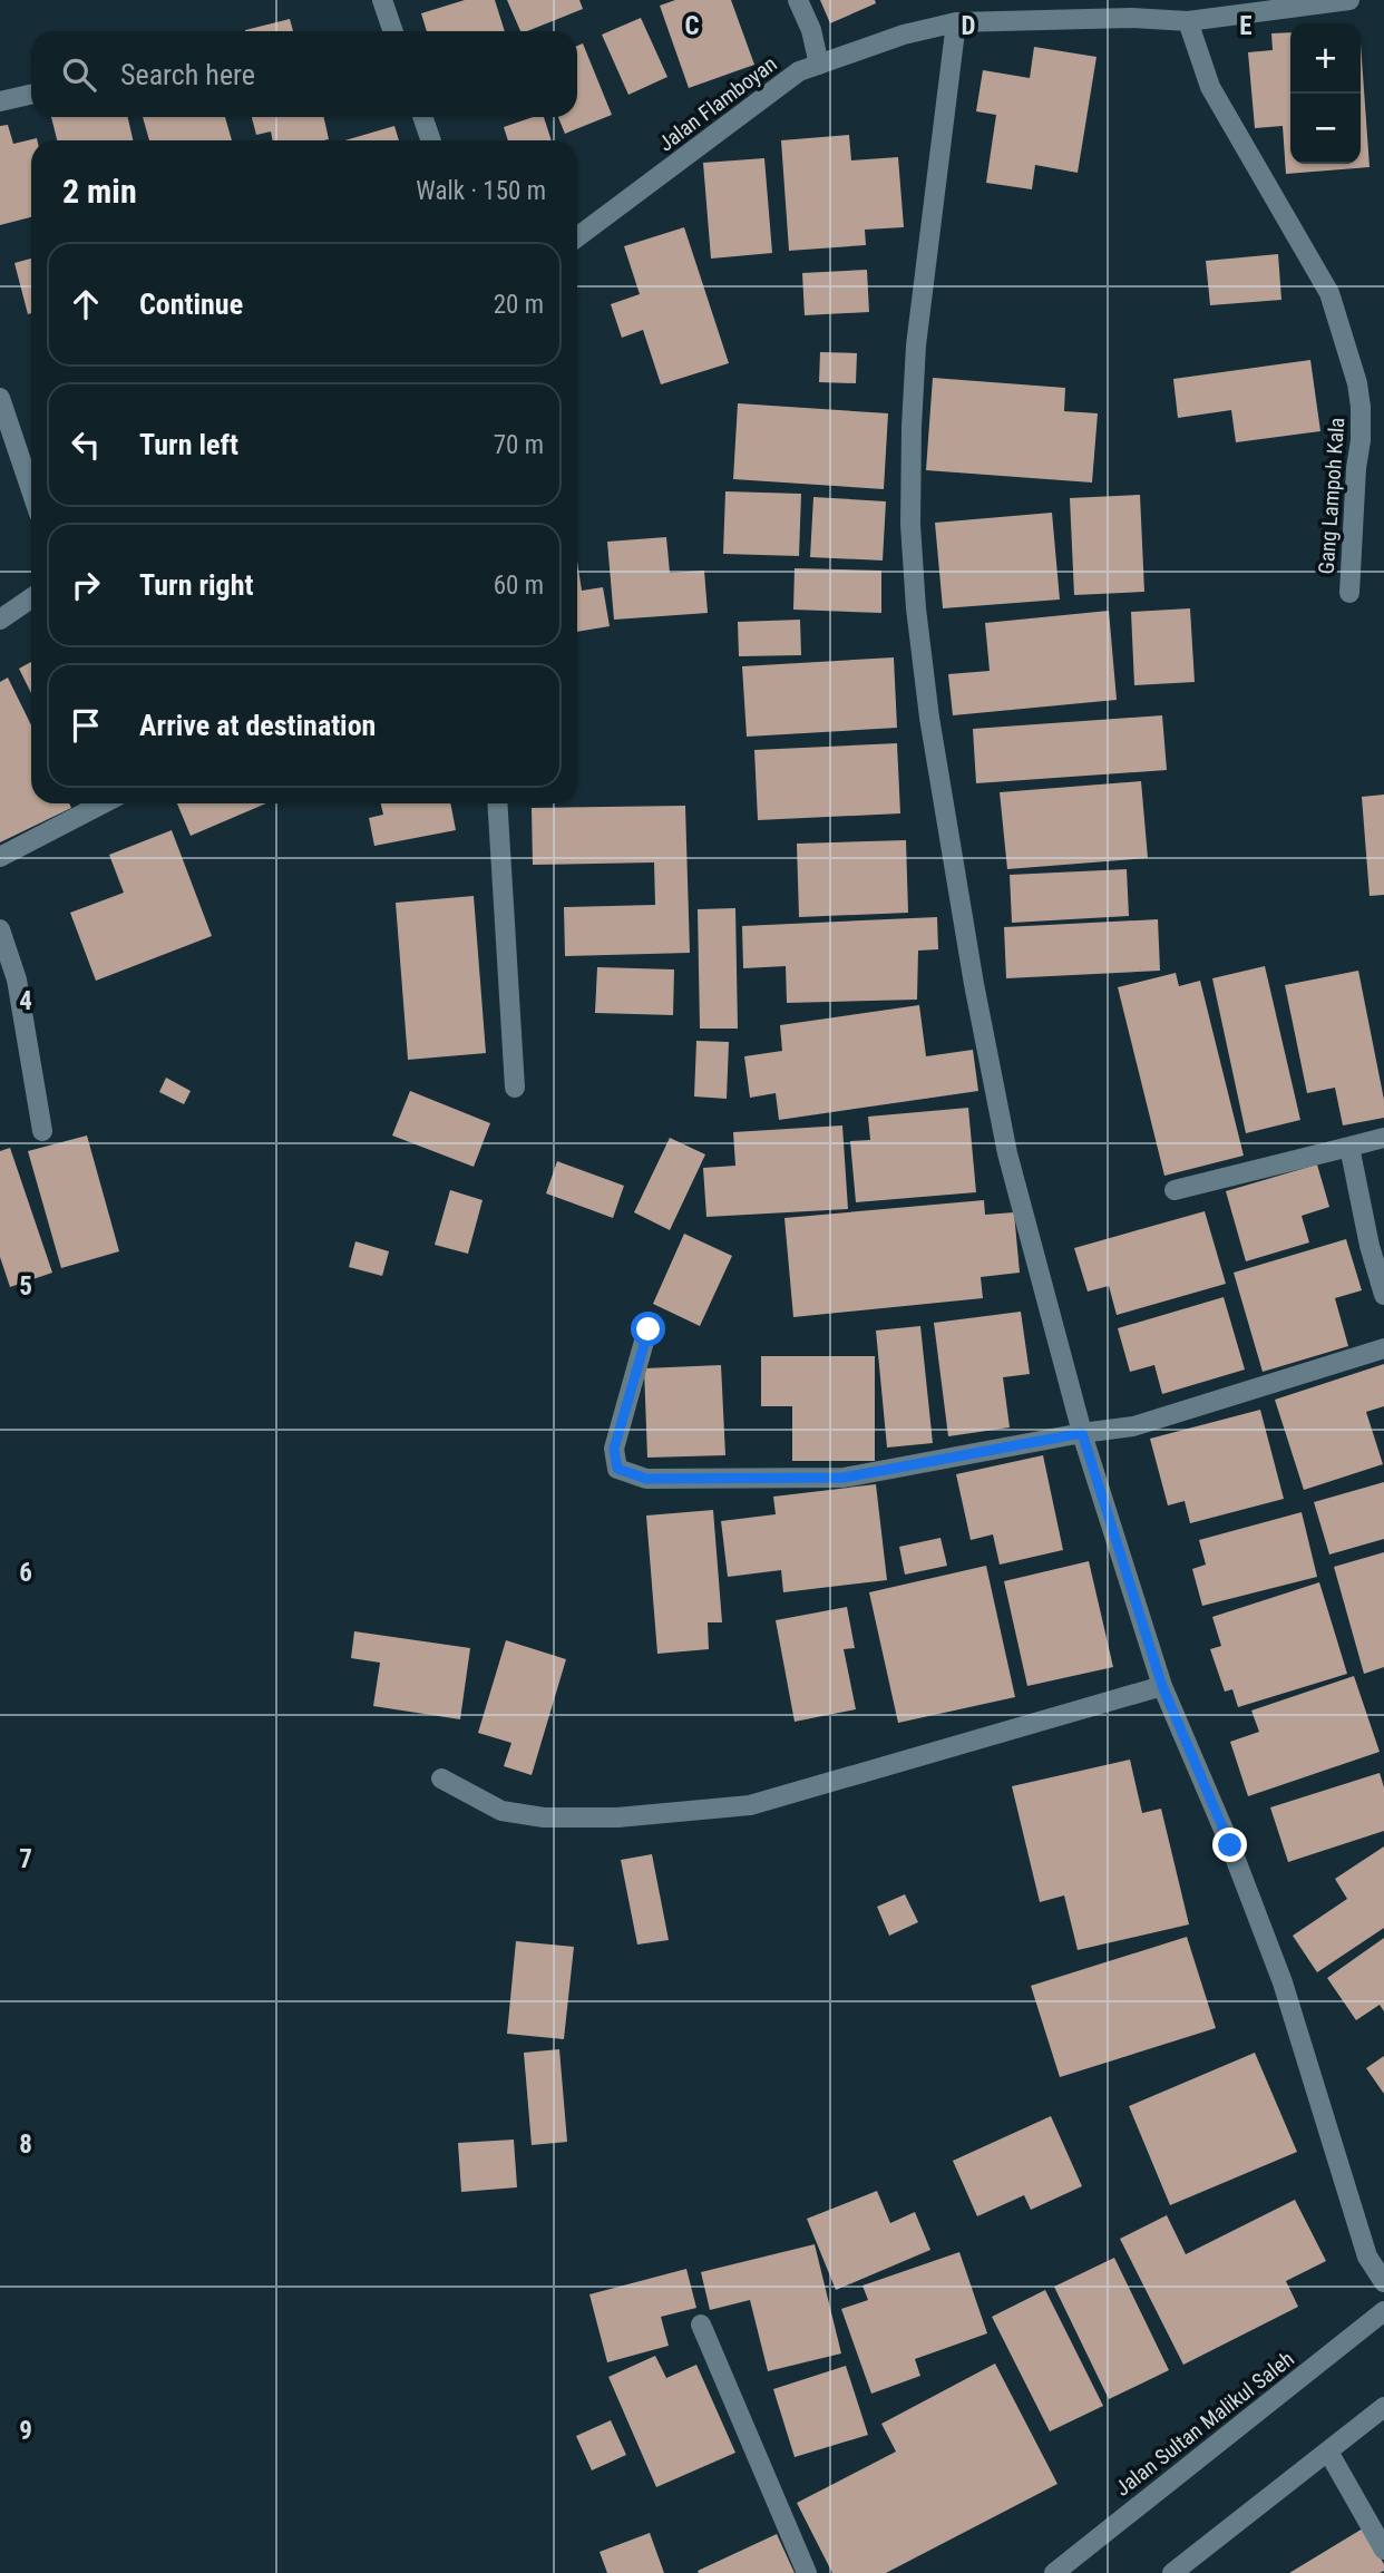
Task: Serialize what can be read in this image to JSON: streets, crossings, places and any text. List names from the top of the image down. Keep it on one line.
{"streets":{"street":["Jalan Flamboyan","Gang Lampoh Kala","Jalan Sultan Malikul Saleh"]},"crossings":[["Jalan Flamboyan","Gang Lampoh Kala"]],"page":{"map_buttons":["+","−"],"search":"Search here","heading":["2 min","Walk · 150 m"],"list":[["Continue","20 m"],["Turn left","70 m"],["Turn right","60 m"],"Arrive at destination"]},"grid":{"columns":["C","D","E"],"rows":["4","5","6","7","8","9"]}}
